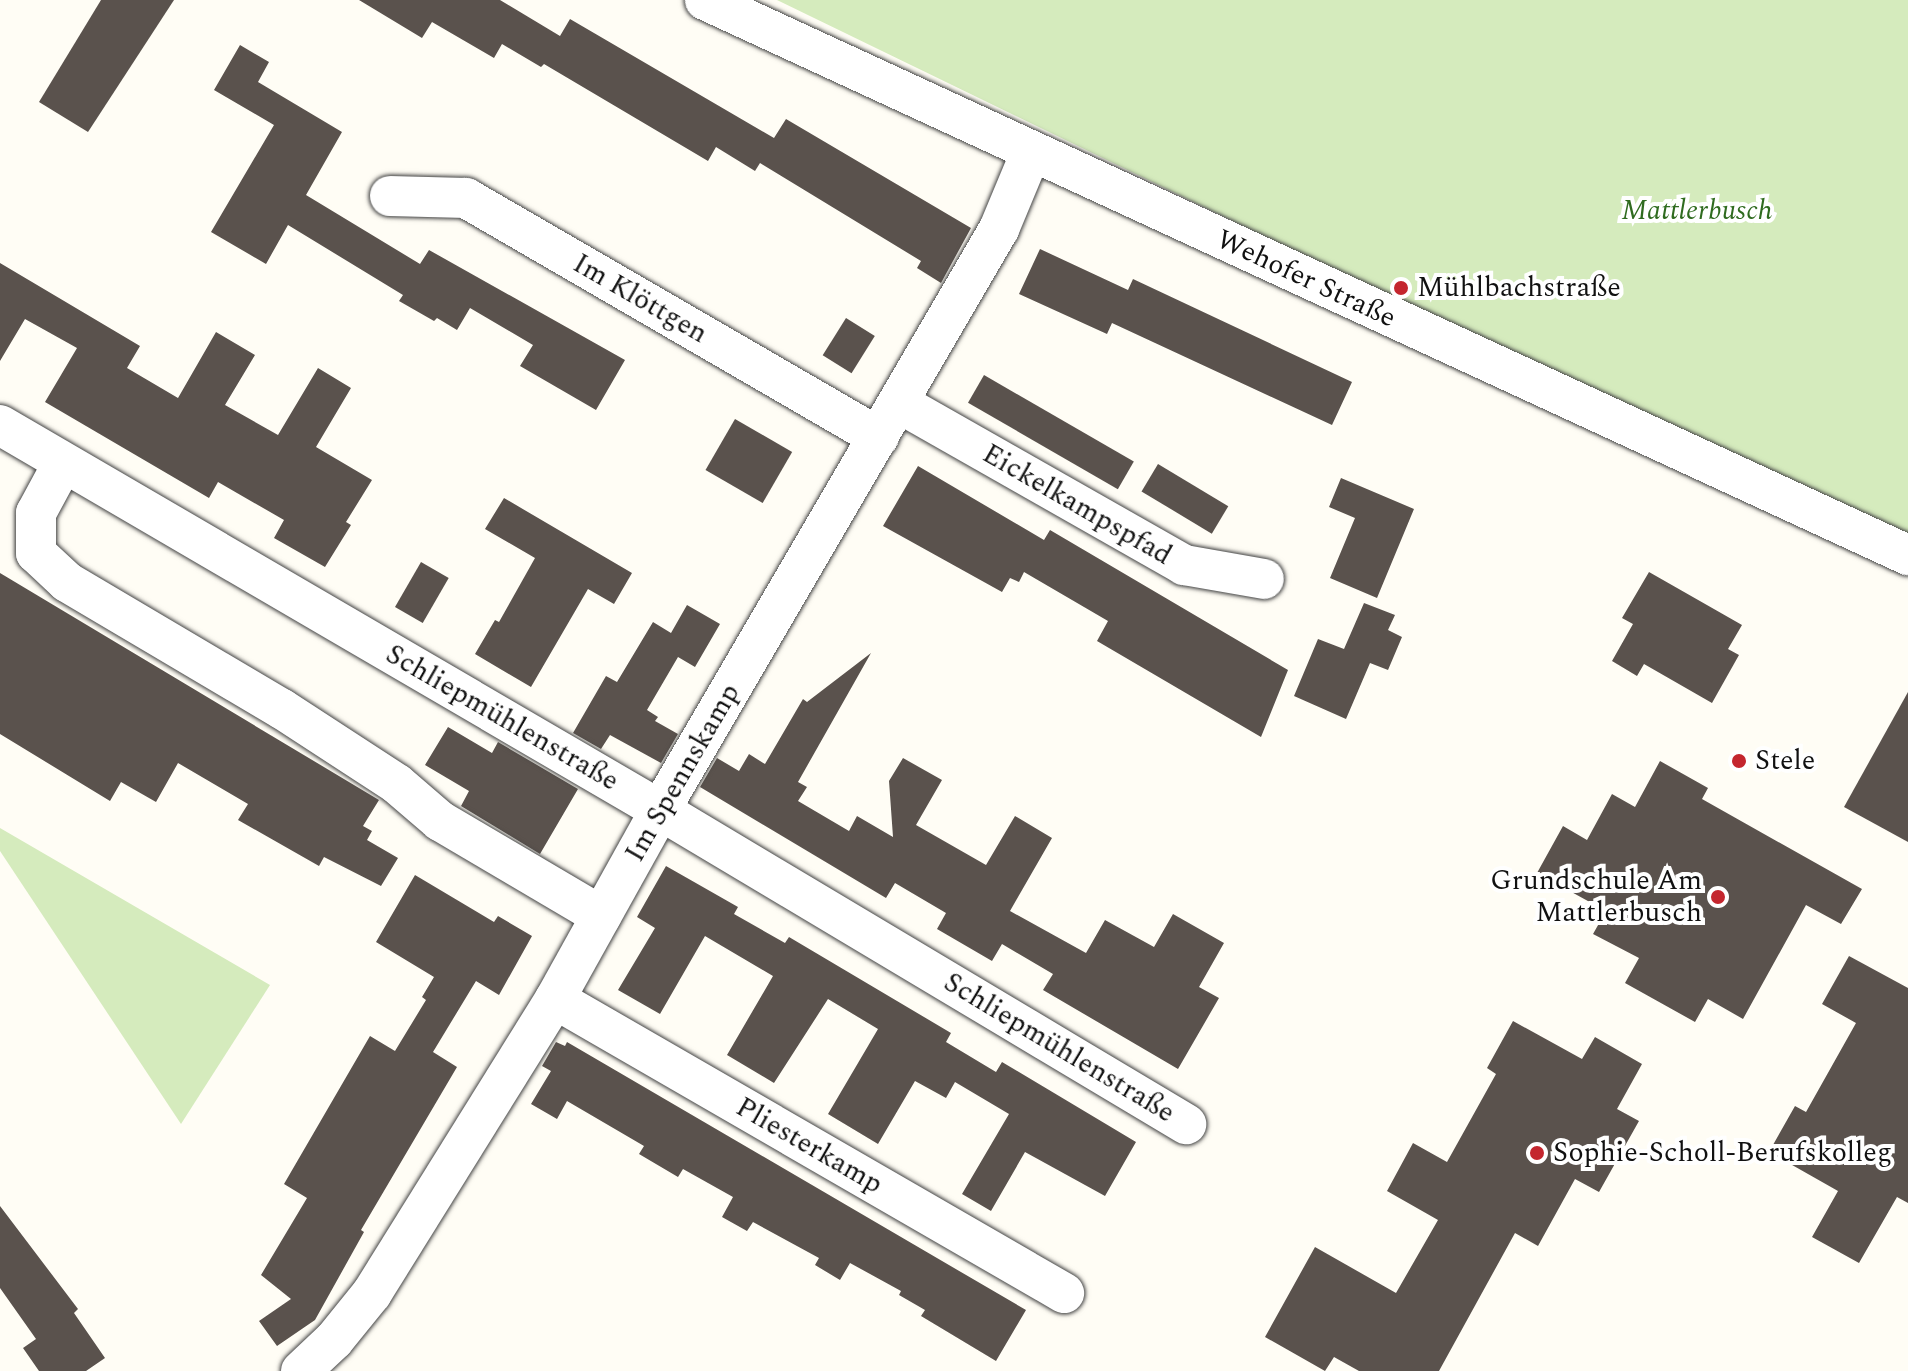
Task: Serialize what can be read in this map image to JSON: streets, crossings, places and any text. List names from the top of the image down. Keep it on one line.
{"streets":{"street":["Wehofer Straße","Im Klöttgen","Eickelkampspfad","Schliepmühlenstraße","Im Spennskamp","Pliesterkamp"]},"crossings":[["Wehofer Straße","Im Spennskamp"],["Im Klöttgen","Im Spennskamp"],["Eickelkampspfad","Im Spennskamp"],["Schliepmühlenstraße","Im Spennskamp"],["Im Spennskamp","Pliesterkamp"]],"parks":["Mattlerbusch"],"places":["Mühlbachstraße","Stele","Grundschule Am Mattlerbusch","Sophie-Scholl-Berufskolleg"]}
